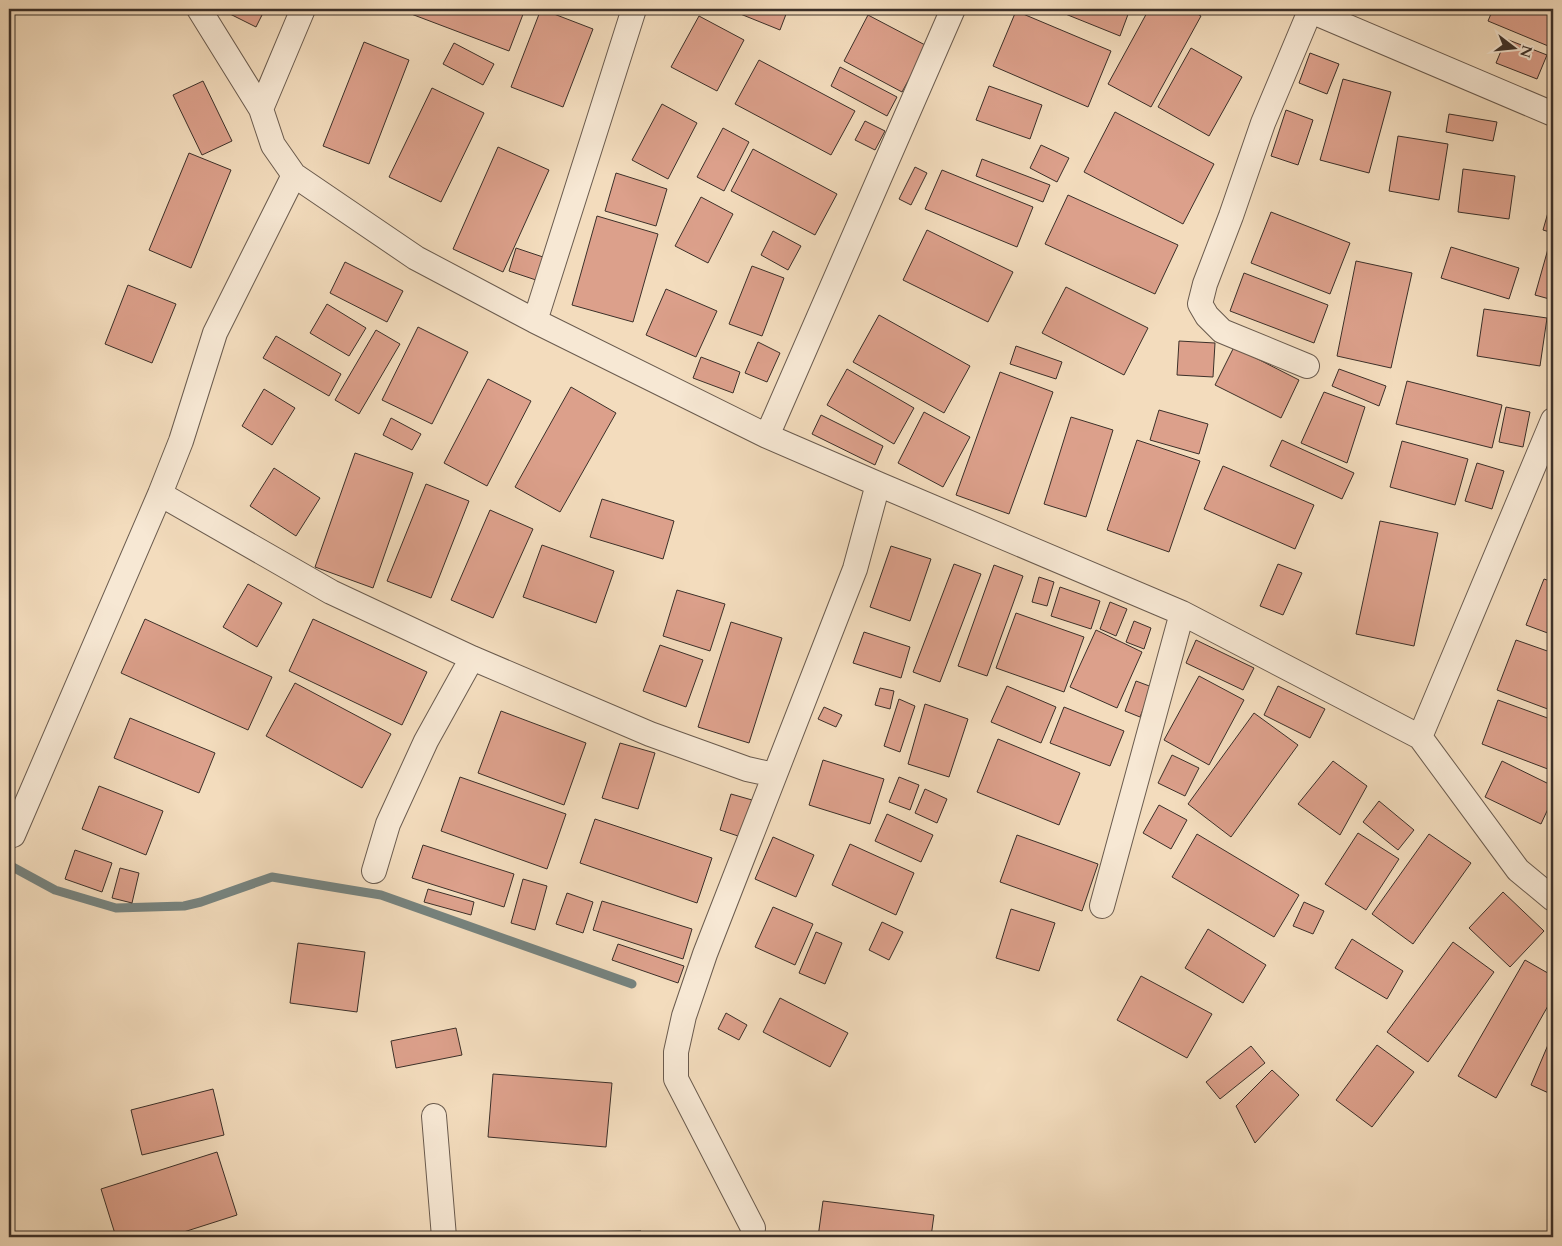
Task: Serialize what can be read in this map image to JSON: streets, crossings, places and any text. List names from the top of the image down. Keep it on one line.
{"north":"right"}
